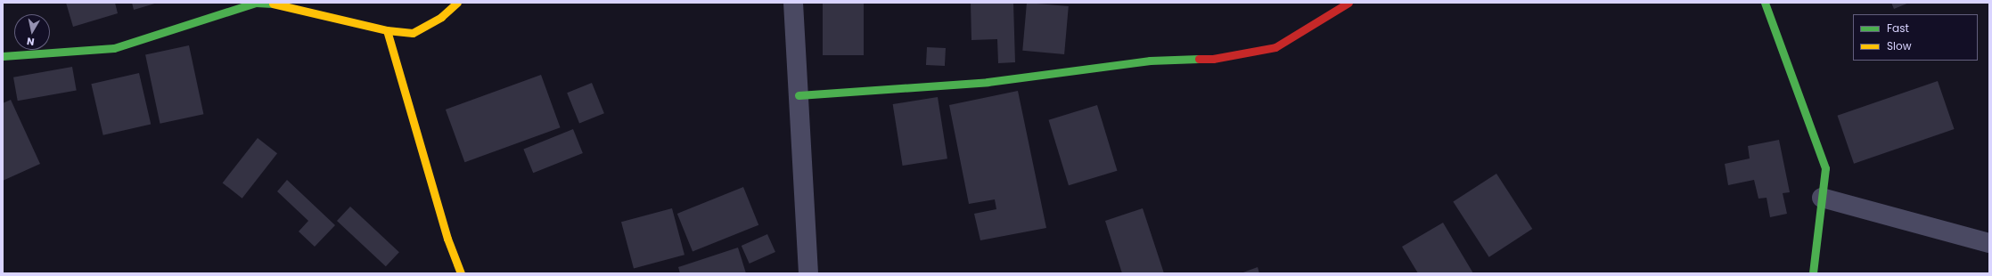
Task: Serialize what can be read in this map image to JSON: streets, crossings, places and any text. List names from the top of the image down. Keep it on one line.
{"legend":["Fast","Slow"],"north":"bottom"}
